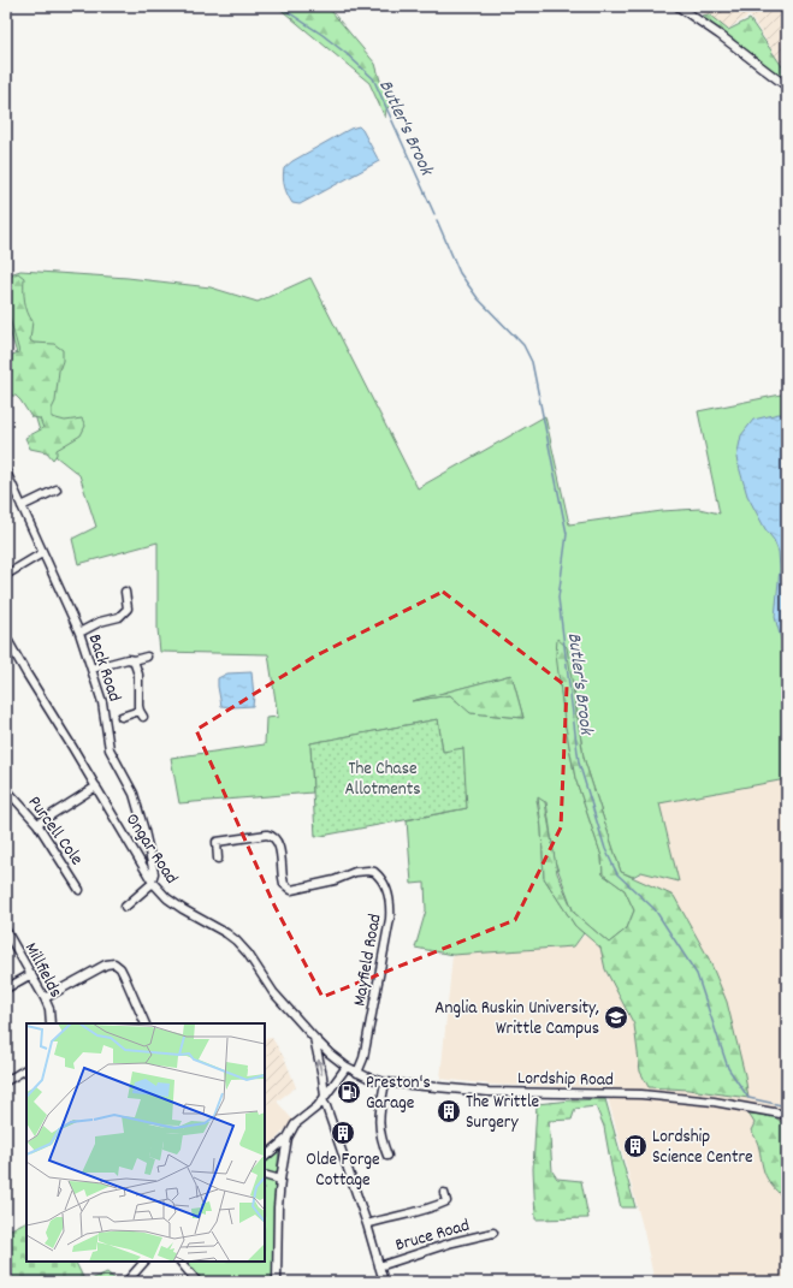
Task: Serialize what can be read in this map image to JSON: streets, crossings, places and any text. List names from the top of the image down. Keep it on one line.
{"streets":{"street":["Back Road","Purcell Cole","Ongar Road","Mayfield Road","Millfields","Lordship Road","Bruce Road"]},"crossings":[["Back Road","Ongar Road"],["Ongar Road","Lordship Road"],["Ongar Road","Bruce Road"],["Mayfield Road","Lordship Road"]],"water":["Butler's Brook"],"parks":["The Chase Allotments"],"places":{"school or university":["Anglia Ruskin University, Writtle Campus"],"fuel station":["Preston's Garage"],"building":["The Writtle Surgery","Olde Forge Cottage","Lordship Science Centre"]}}
